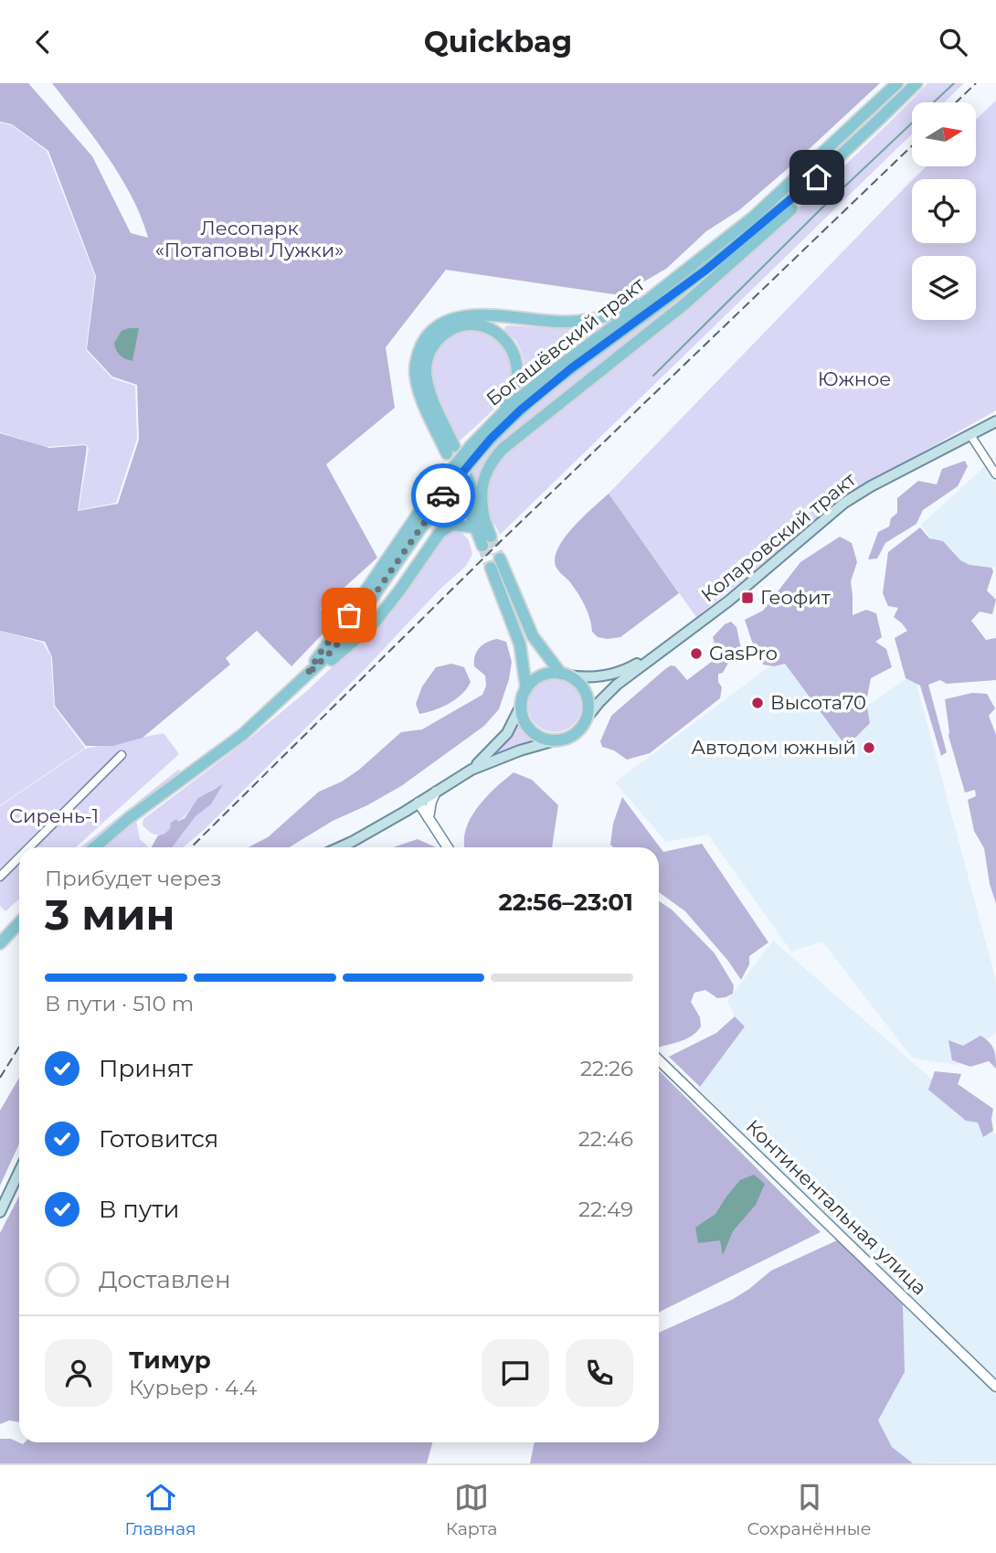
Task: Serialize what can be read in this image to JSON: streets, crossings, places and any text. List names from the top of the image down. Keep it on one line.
{"streets":{"main road":["Богашёвский тракт","Коларовский тракт"],"street":["Континентальная улица"]},"parks":["Лесопарк «Потаповы Лужки»","Южное","Сирень-1"],"places":{"transit":["Геофит"],"other":["GasPro","Высота70","Автодом южный"]},"north":"right","page":{"header":"Quickbag","heading":["3 мин","Прибудет через","22:56–23:01"],"panel":["Тимур","Курьер · 4.4"],"bar":"В пути · 510 m","list":[["Принят","22:26"],["Готовится","22:46"],["В пути","22:49"],"Доставлен"],"tabs":["Главная","Карта","Сохранённые"]}}
